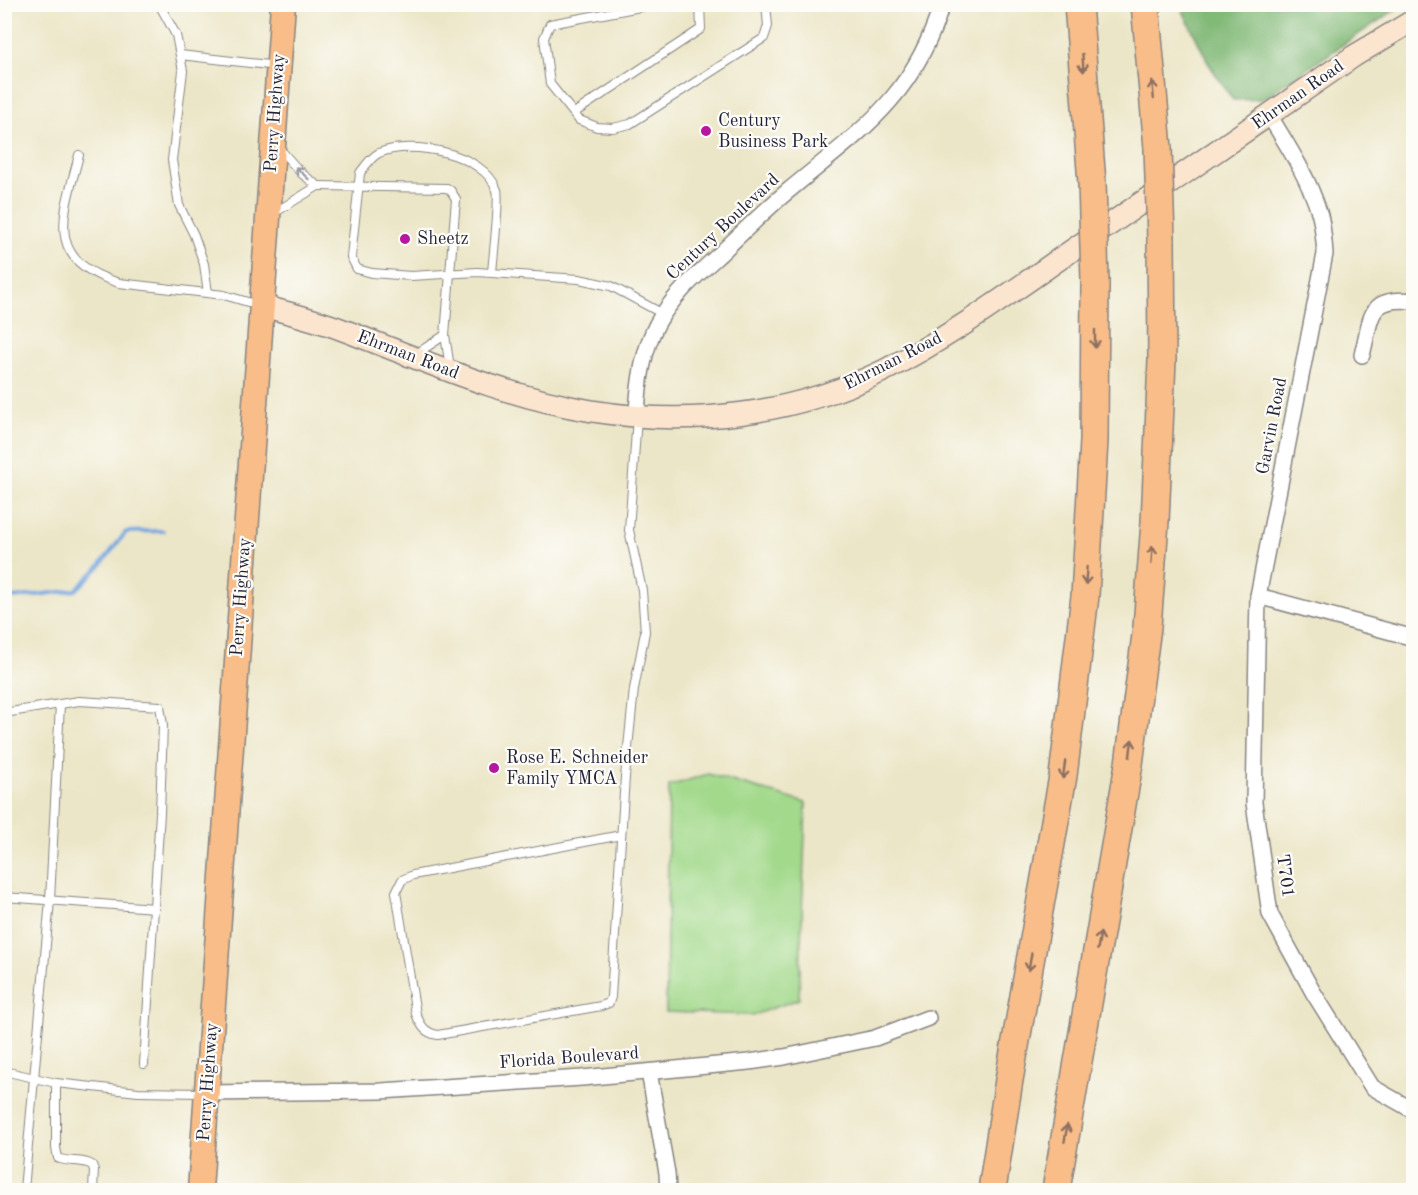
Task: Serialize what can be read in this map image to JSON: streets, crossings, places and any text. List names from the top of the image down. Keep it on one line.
{"streets":{"main road":["Perry Highway"],"street":["Ehrman Road","Century Boulevard","Garvin Road","T701","Florida Boulevard"]},"crossings":[["Ehrman Road","Perry Highway"],["Ehrman Road","Century Boulevard"],["Ehrman Road","Garvin Road"],["Perry Highway","Florida Boulevard"],["Garvin Road","T701"]],"places":["Century Business Park","Sheetz","Rose E. Schneider Family YMCA"]}
